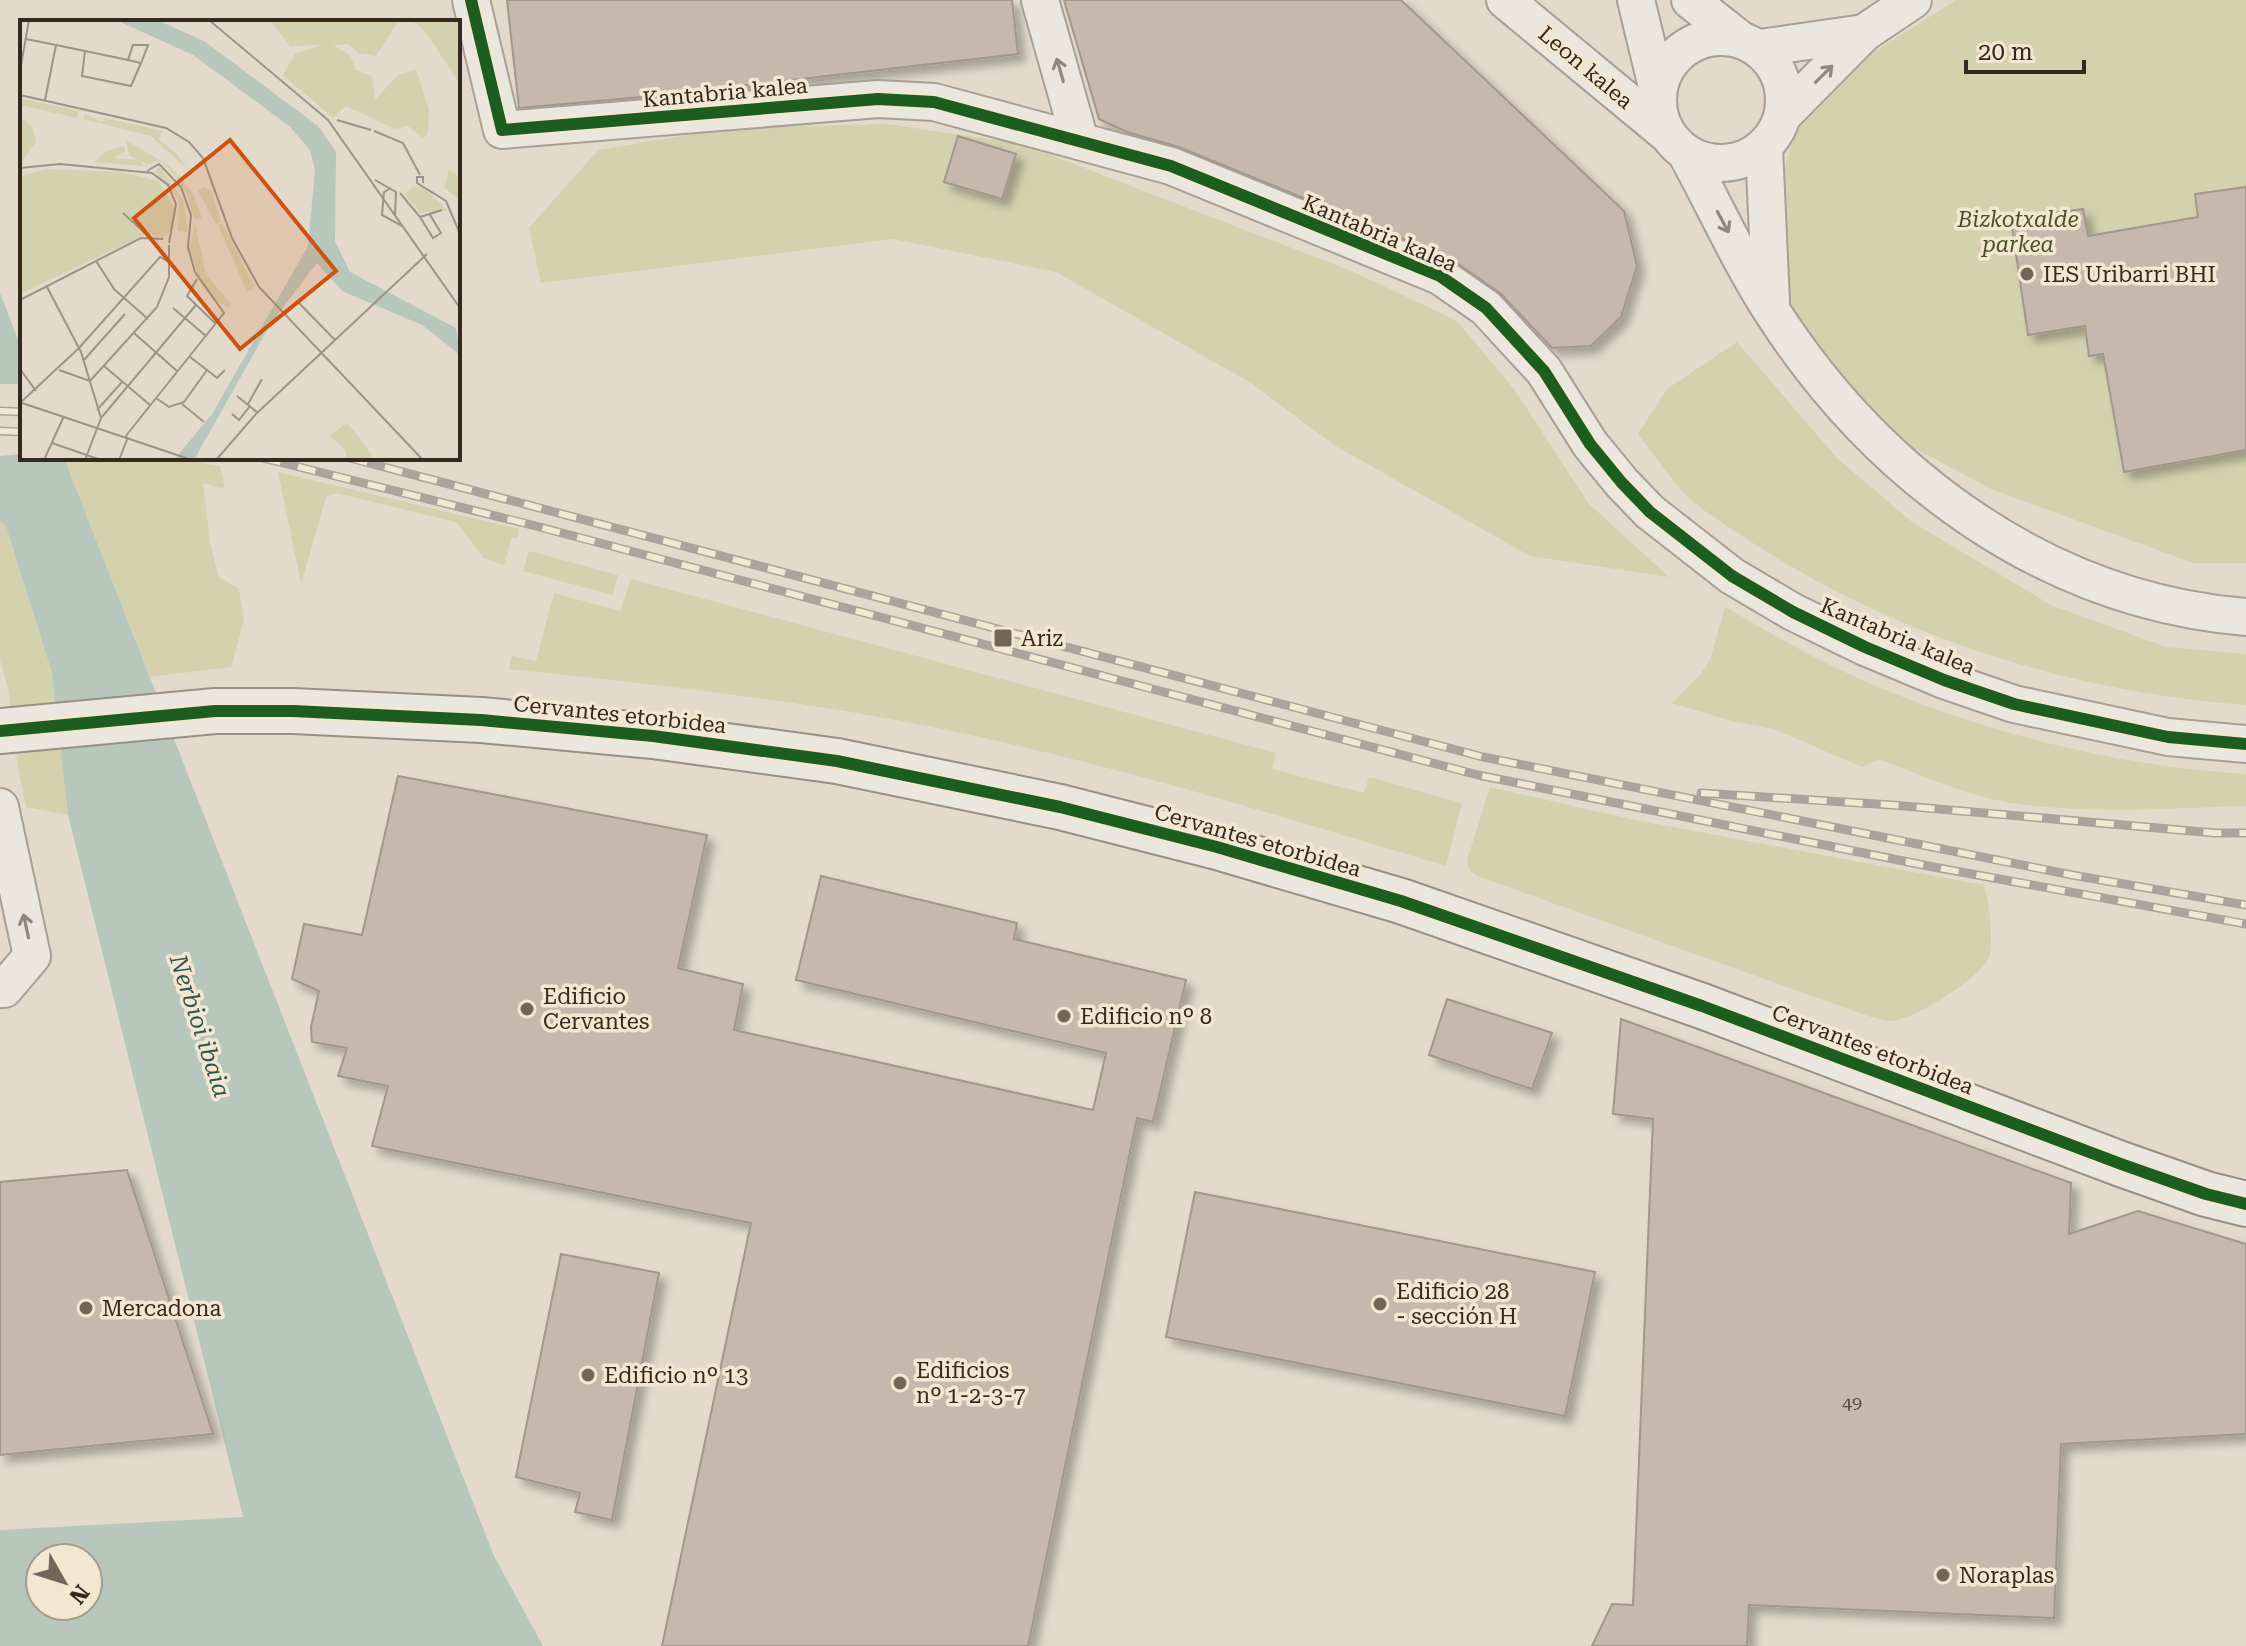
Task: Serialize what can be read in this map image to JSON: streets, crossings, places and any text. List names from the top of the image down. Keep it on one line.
{"streets":{"street":["Leon kalea","Kantabria kalea","Cervantes etorbidea"]},"water":["Nerbioi ibaia"],"parks":["Bizkotxalde parkea"],"places":{"other":["IES Uribarri BHI","Edificio Cervantes","Edificio nº 8","Edificio 28 - sección H","Mercadona","Edificio nº 13","Edificios nº 1-2-3-7","Noraplas"],"transit":["Ariz"]},"house_numbers":["49"],"scale_bar":"20 m","north":"bottom right"}
